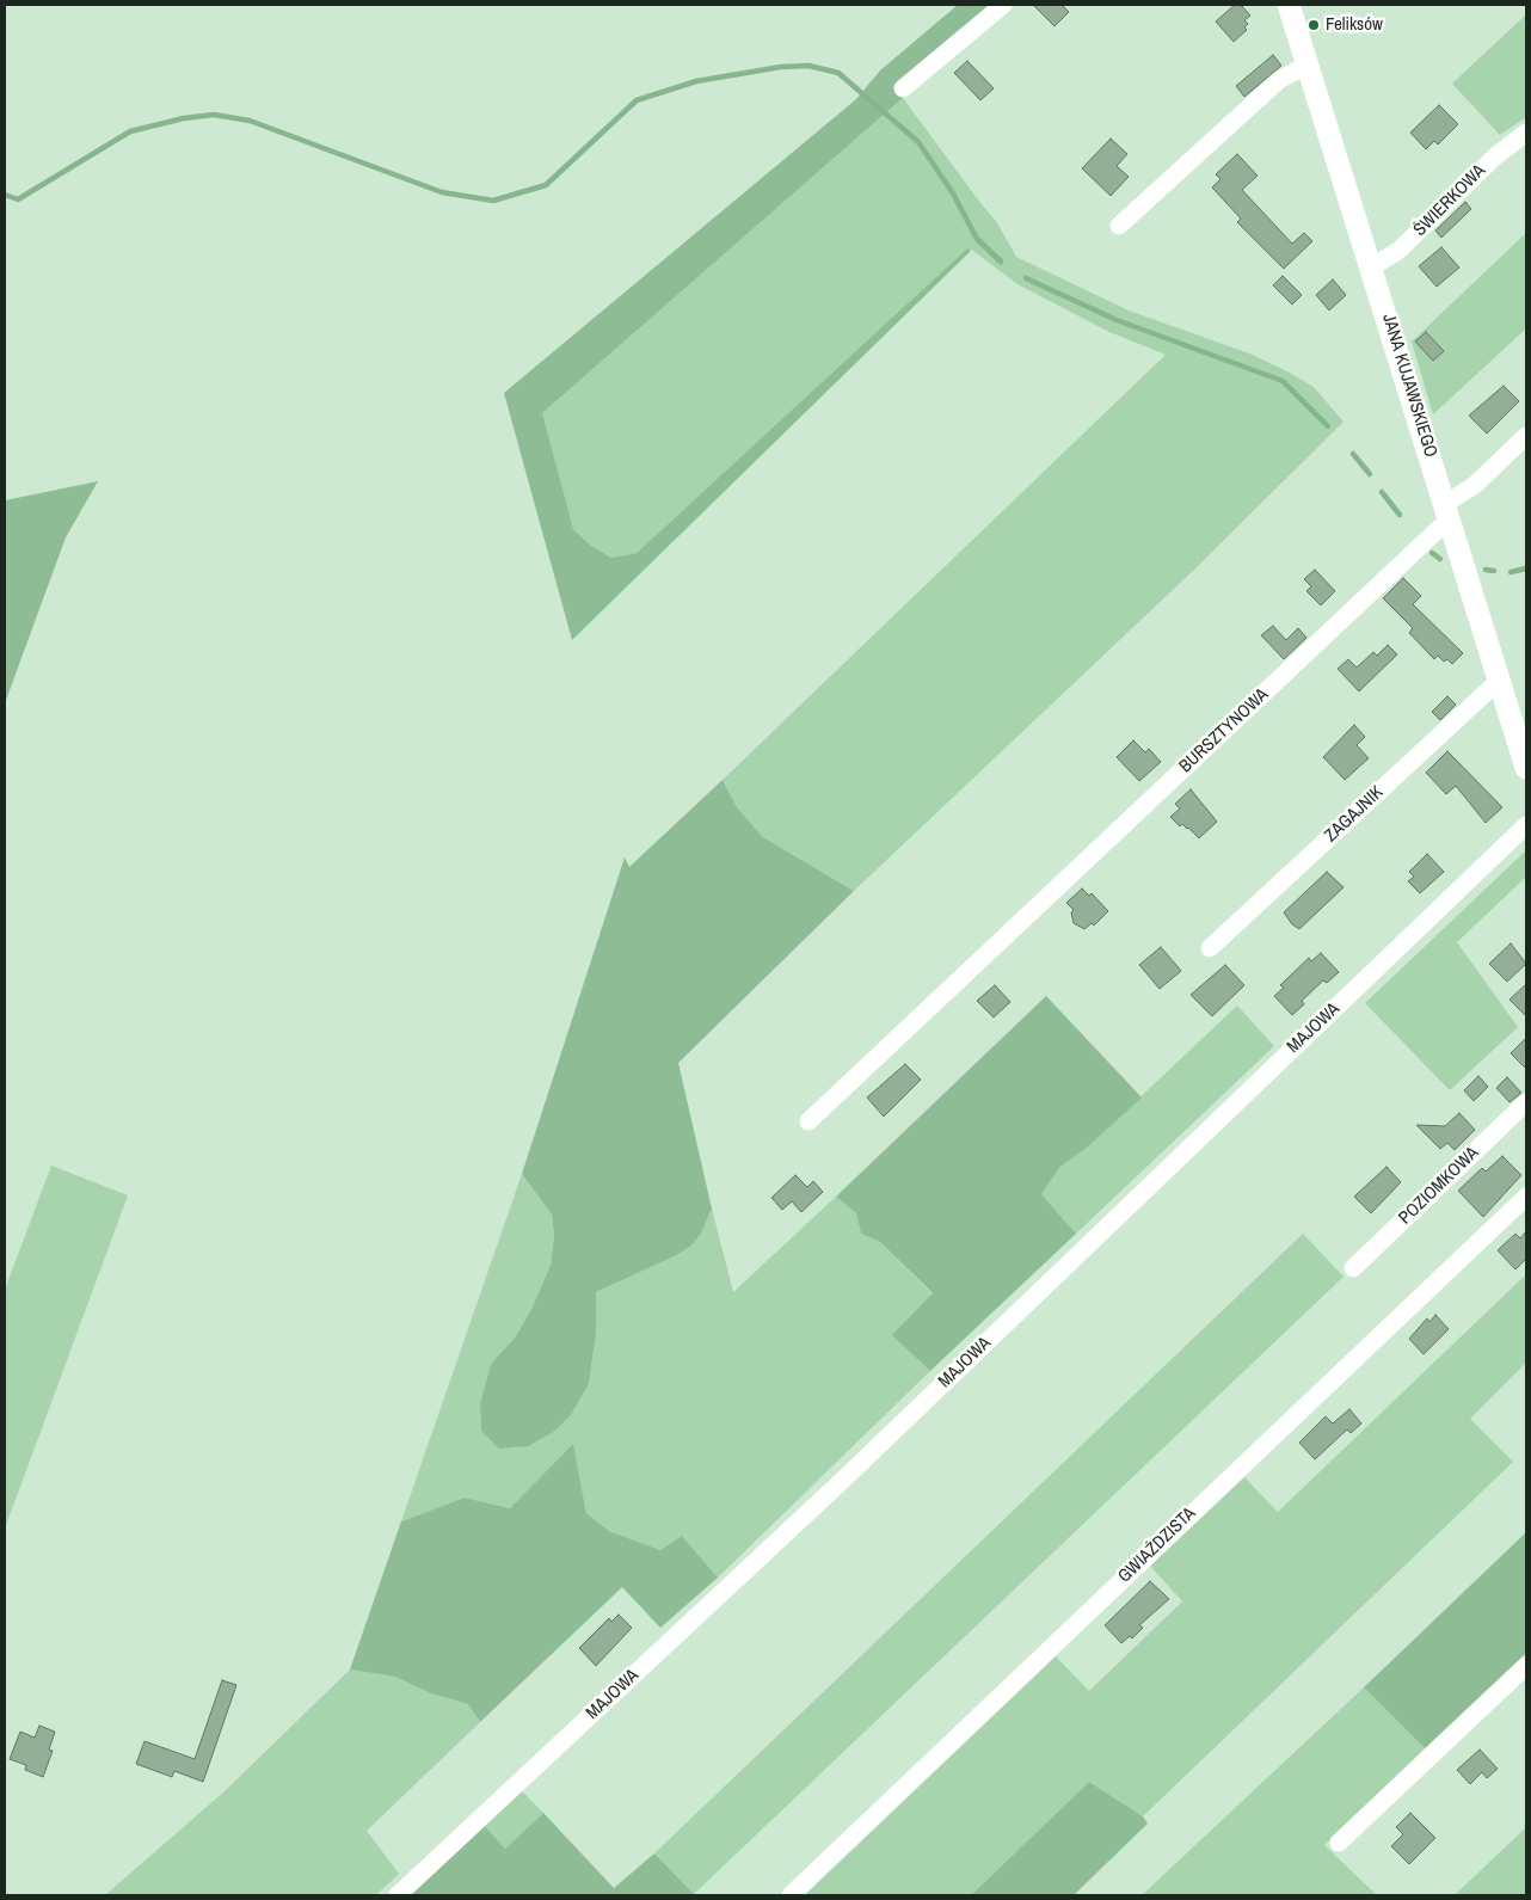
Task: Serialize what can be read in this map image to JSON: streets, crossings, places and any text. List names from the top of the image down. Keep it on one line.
{"streets":{"main road":["JANA KUJAWSKIEGO"],"street":["ŚWIERKOWA","BURSZTYNOWA","ZAGAJNIK","MAJOWA","POZIOMKOWA","GWIAŹDZISTA"]},"crossings":[["ŚWIERKOWA","JANA KUJAWSKIEGO"],["JANA KUJAWSKIEGO","BURSZTYNOWA"],["JANA KUJAWSKIEGO","ZAGAJNIK"]],"places":["Feliksów"]}
